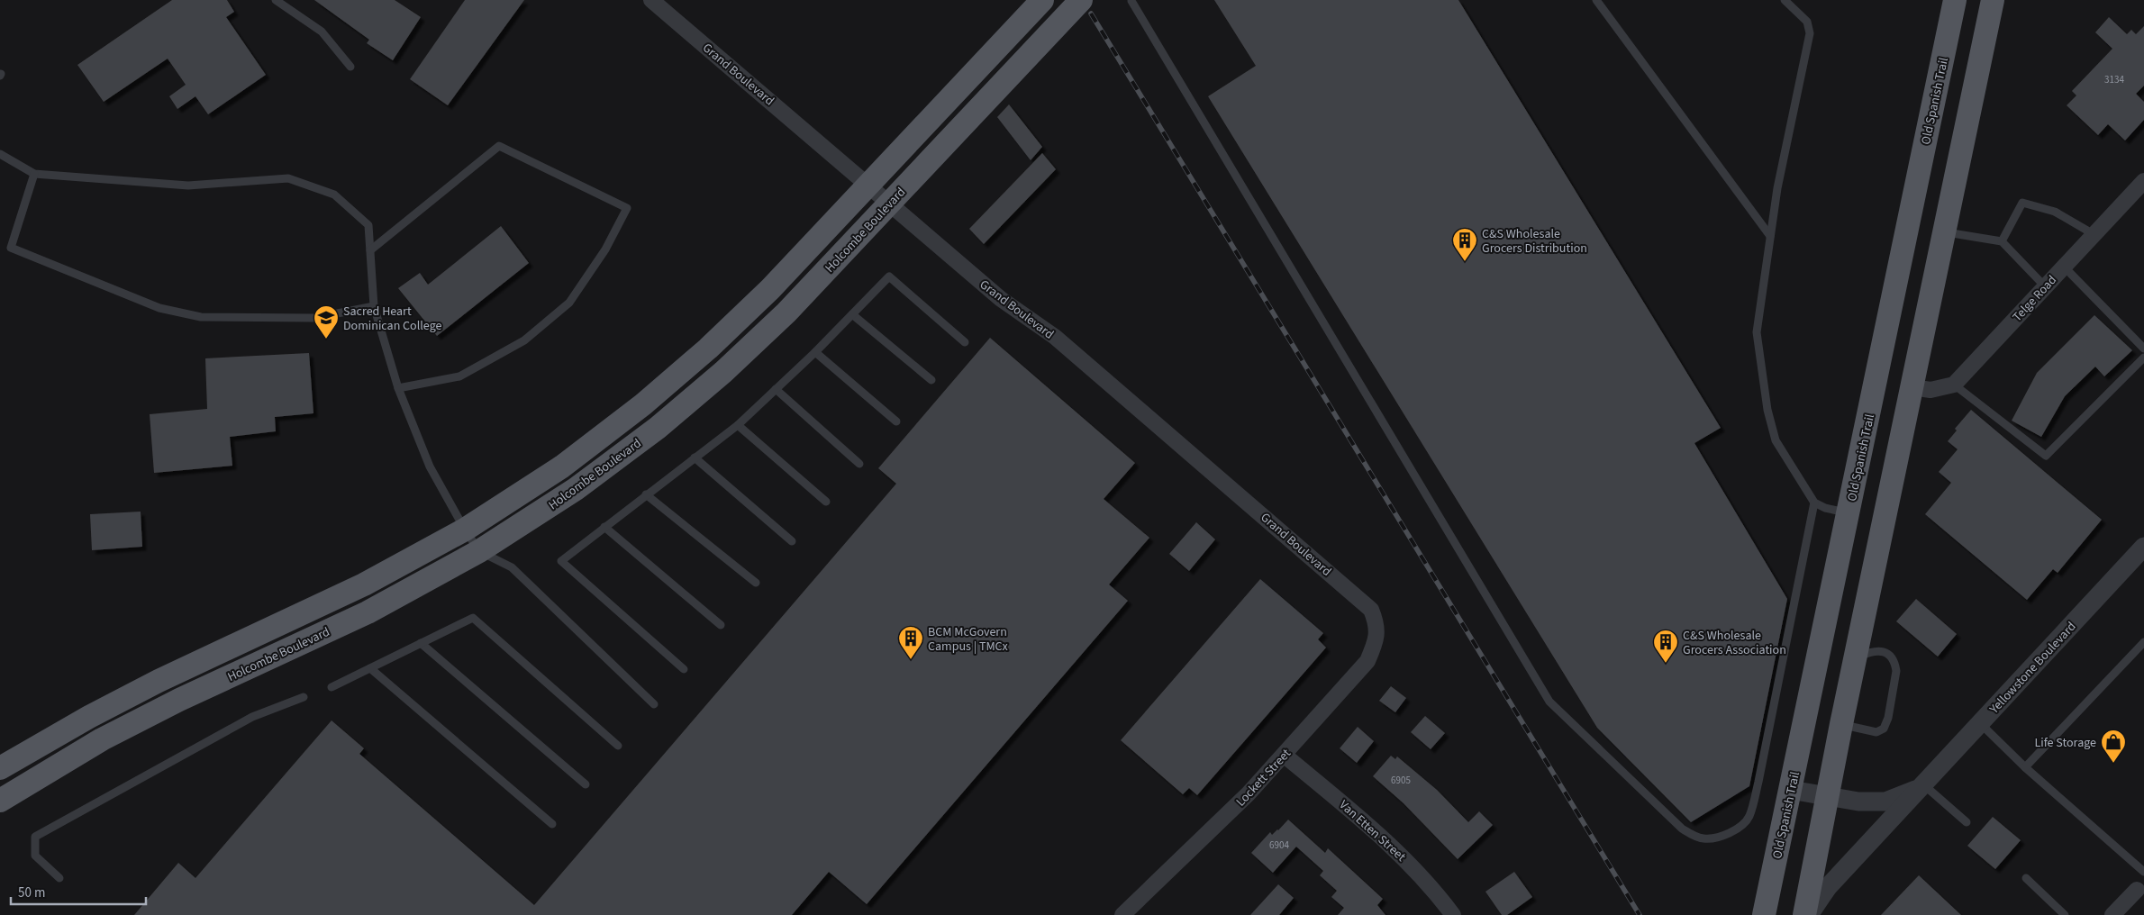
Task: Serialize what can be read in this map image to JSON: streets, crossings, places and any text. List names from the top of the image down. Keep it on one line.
{"streets":{"main road":["Old Spanish Trail","Holcombe Boulevard"],"street":["Grand Boulevard","Telge Road","Yellowstone Boulevard","Lockett Street","Van Etten Street"]},"crossings":[["Grand Boulevard","Holcombe Boulevard"],["Grand Boulevard","Lockett Street"],["Old Spanish Trail","Yellowstone Boulevard"],["Lockett Street","Van Etten Street"]],"places":{"building":["C&S Wholesale Grocers Distribution","BCM McGovern Campus | TMCx","C&S Wholesale Grocers Association"],"school or university":["Sacred Heart Dominican College"],"shop":["Life Storage"]},"house_numbers":["3134","6905","6904"],"scale_bar":"50 m"}
